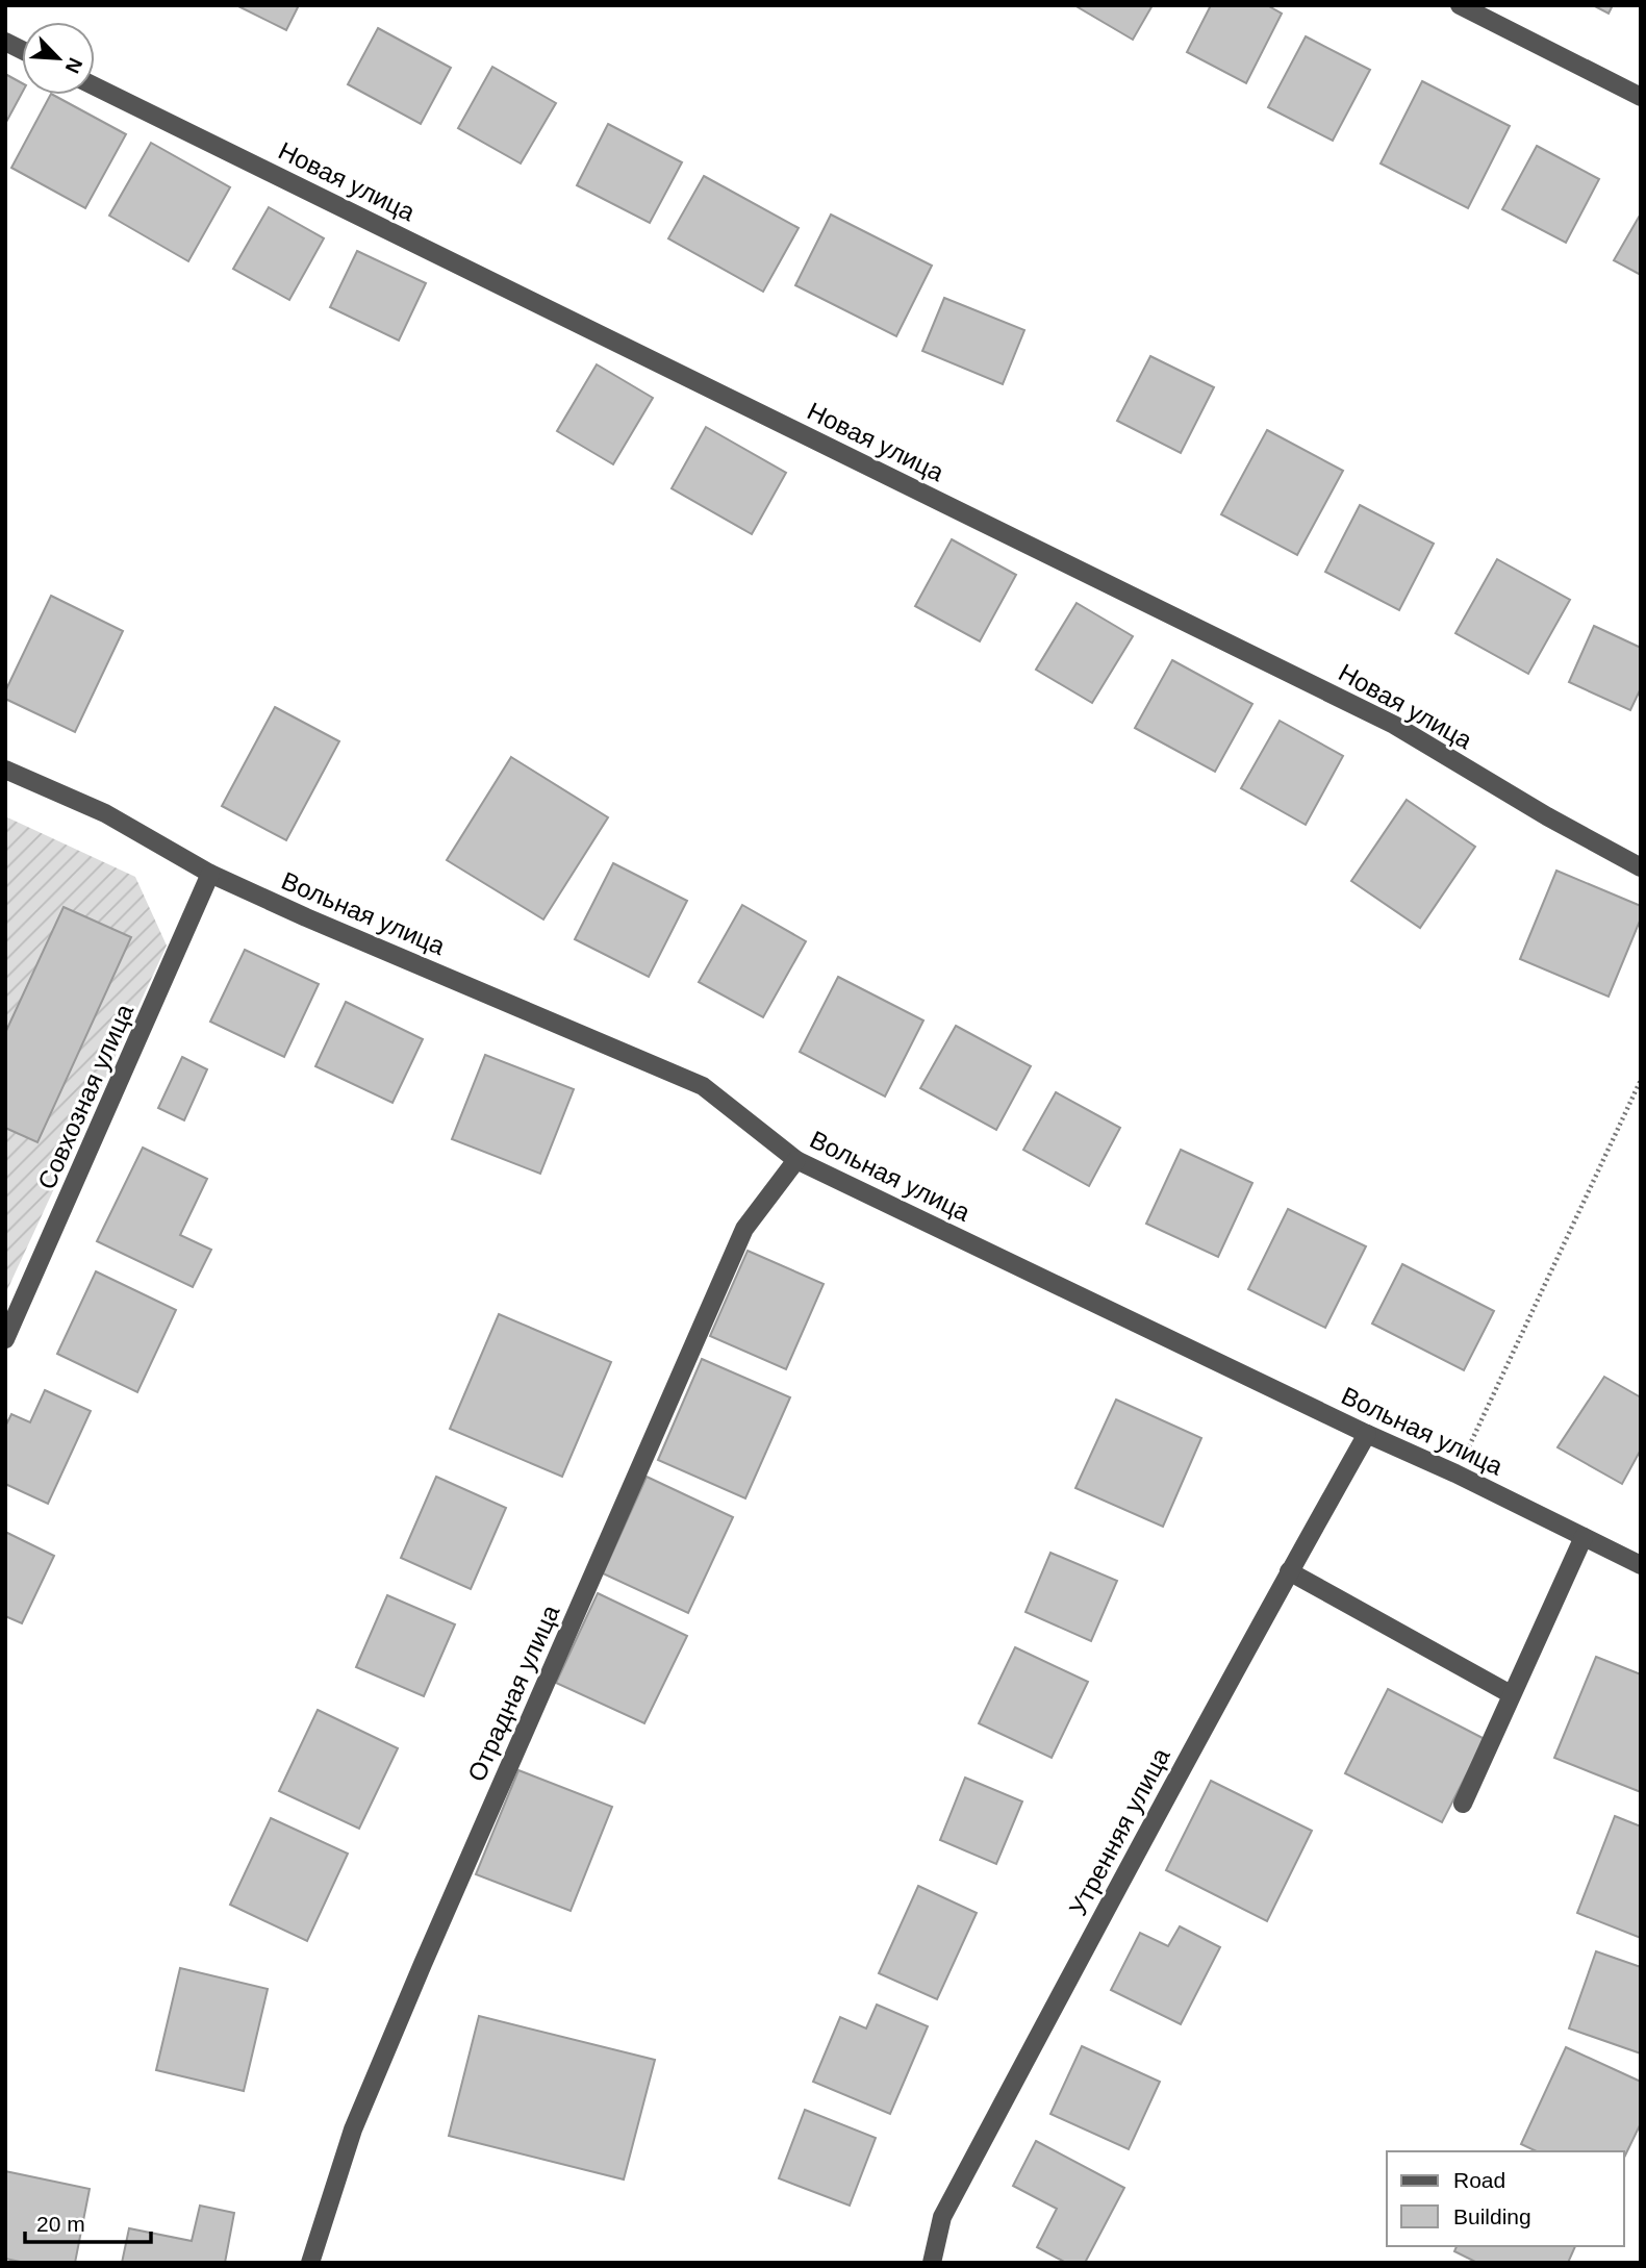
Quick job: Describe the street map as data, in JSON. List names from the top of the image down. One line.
{"streets":{"street":["Новая улица","Вольная улица","Совхозная улица","Отрадная улица","Утренняя улица"]},"crossings":[["Вольная улица","Совхозная улица"],["Вольная улица","Отрадная улица"],["Вольная улица","Утренняя улица"]],"legend":["Road","Building"],"scale_bar":"20 m","north":"bottom right"}
